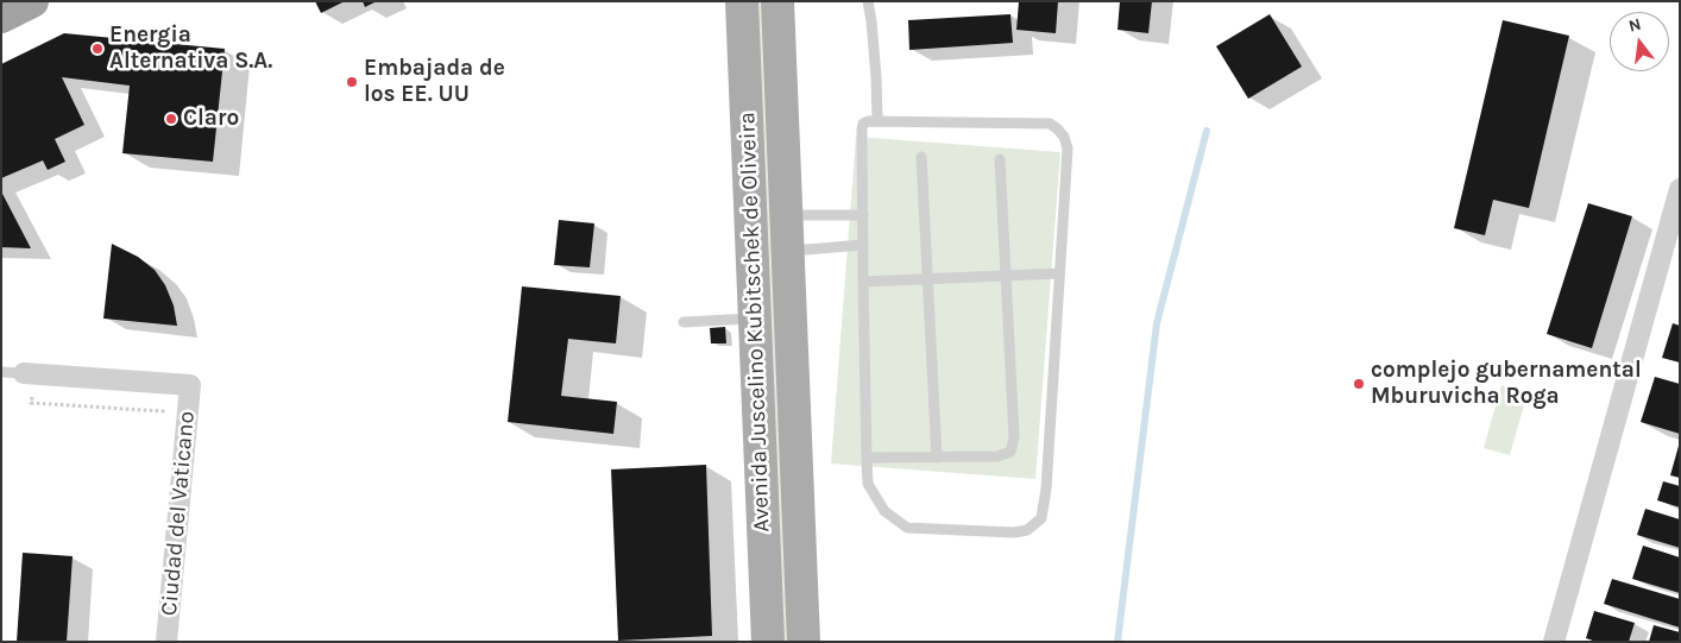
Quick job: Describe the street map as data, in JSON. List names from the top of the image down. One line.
{"streets":{"main road":["Avenida Juscelino Kubitschek de Oliveira"],"street":["Ciudad del Vaticano"]},"places":["Energia Alternativa S.A.","Embajada de los EE. UU","Claro","complejo gubernamental Mburuvicha Roga"],"north":"top"}
